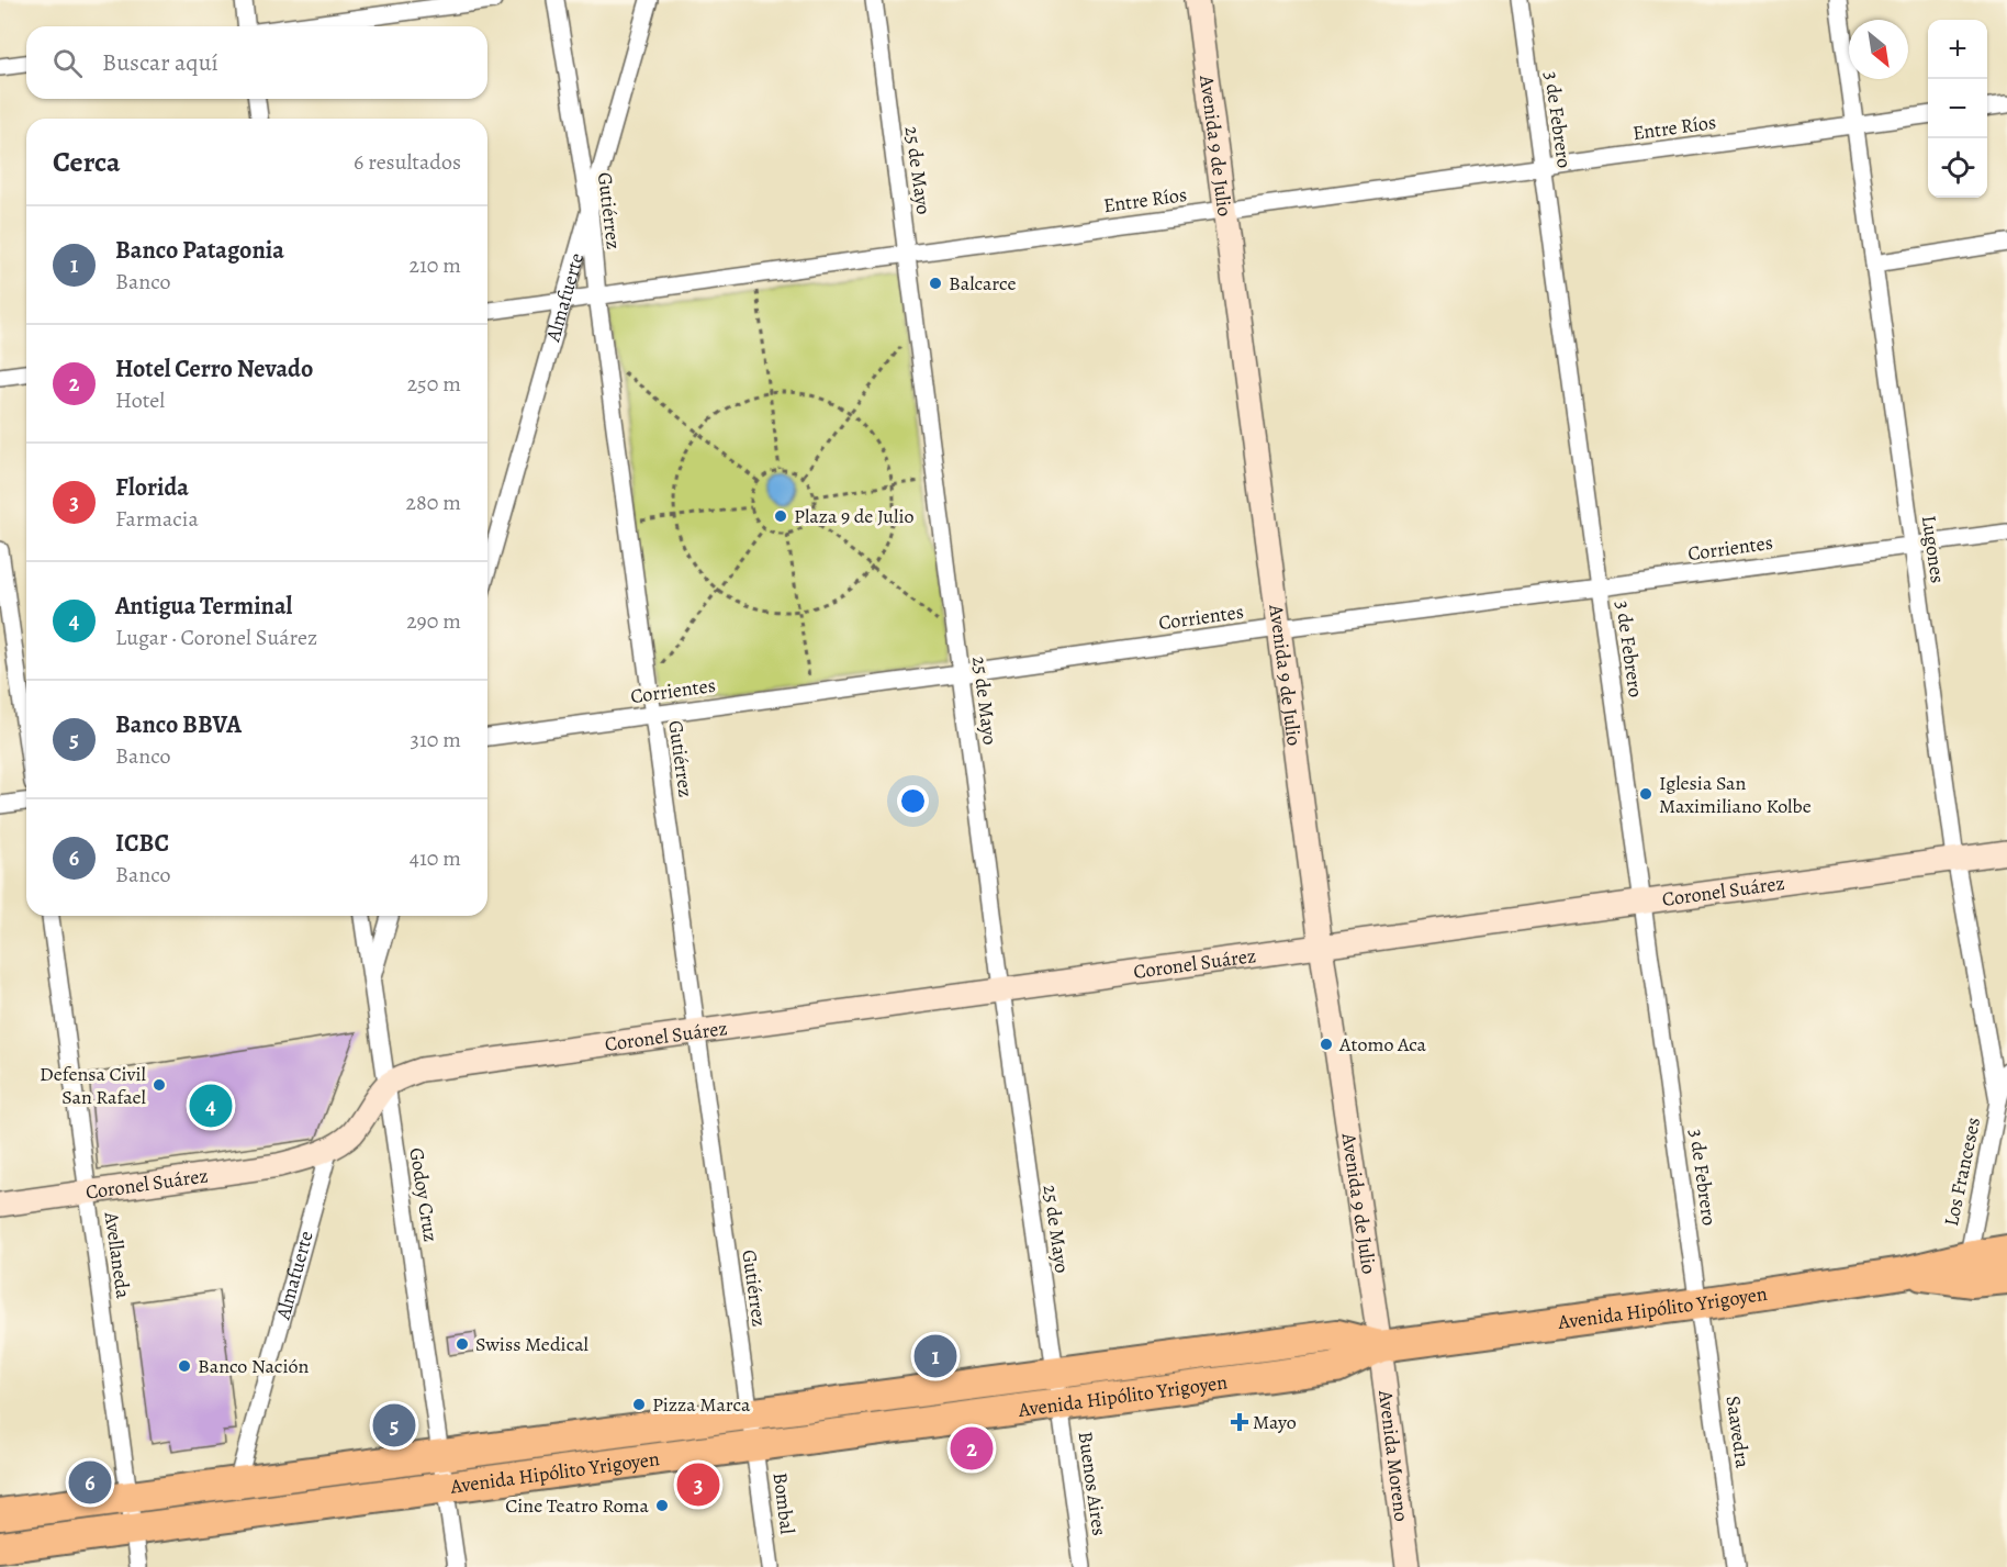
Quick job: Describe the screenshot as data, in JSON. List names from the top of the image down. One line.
{"streets":{"highway":["Avenida Hipólito Yrigoyen"],"street":["3 de Febrero","Entre Ríos","Avenida 9 de Julio","25 de Mayo","Gutiérrez","Almafuerte","Corrientes","Lugones","Coronel Suárez","Los Franceses","Godoy Cruz","Avellaneda","Saavedra","Avenida Moreno","Buenos Aires","Bombal"]},"crossings":[["3 de Febrero","Entre Ríos"],["3 de Febrero","Corrientes"],["3 de Febrero","Coronel Suárez"],["3 de Febrero","Avenida Hipólito Yrigoyen"],["3 de Febrero","Saavedra"],["Entre Ríos","Avenida 9 de Julio"],["Entre Ríos","25 de Mayo"],["Entre Ríos","Gutiérrez"],["Entre Ríos","Almafuerte"],["Entre Ríos","Lugones"],["Avenida 9 de Julio","Corrientes"],["Avenida 9 de Julio","Coronel Suárez"],["Avenida 9 de Julio","Avenida Hipólito Yrigoyen"],["Avenida 9 de Julio","Avenida Moreno"],["25 de Mayo","Corrientes"],["25 de Mayo","Coronel Suárez"],["25 de Mayo","Avenida Hipólito Yrigoyen"],["25 de Mayo","Buenos Aires"],["Gutiérrez","Almafuerte"],["Gutiérrez","Corrientes"],["Gutiérrez","Coronel Suárez"],["Gutiérrez","Avenida Hipólito Yrigoyen"],["Gutiérrez","Bombal"],["Almafuerte","Coronel Suárez"],["Almafuerte","Avenida Hipólito Yrigoyen"],["Corrientes","Lugones"],["Lugones","Coronel Suárez"],["Lugones","Los Franceses"],["Coronel Suárez","Godoy Cruz"],["Coronel Suárez","Avellaneda"],["Los Franceses","Avenida Hipólito Yrigoyen"],["Godoy Cruz","Avenida Hipólito Yrigoyen"],["Avellaneda","Avenida Hipólito Yrigoyen"],["Avenida Hipólito Yrigoyen","Saavedra"],["Avenida Hipólito Yrigoyen","Avenida Moreno"],["Avenida Hipólito Yrigoyen","Buenos Aires"],["Avenida Hipólito Yrigoyen","Bombal"]],"places":{"other":["Balcarce","Plaza 9 de Julio","Iglesia San Maximiliano Kolbe","Atomo Aca","Defensa Civil San Rafael","Swiss Medical","Banco Nación","Pizza Marca","Cine Teatro Roma"],"health":["Mayo"]},"north":"bottom right","page":{"map_buttons":["+","−"],"search":"Buscar aquí","heading":["Cerca","6 resultados"],"list":[{"mark":"1","name":"Banco Patagonia","note":"Banco","value":"210 m"},{"mark":"2","name":"Hotel Cerro Nevado","note":"Hotel","value":"250 m"},{"mark":"3","name":"Florida","note":"Farmacia","value":"280 m"},{"mark":"4","name":"Antigua Terminal","note":"Lugar · Coronel Suárez","value":"290 m"},{"mark":"5","name":"Banco BBVA","note":"Banco","value":"310 m"},{"mark":"6","name":"ICBC","note":"Banco","value":"410 m"}],"pins":["4","1","5","2","6","3"]}}
